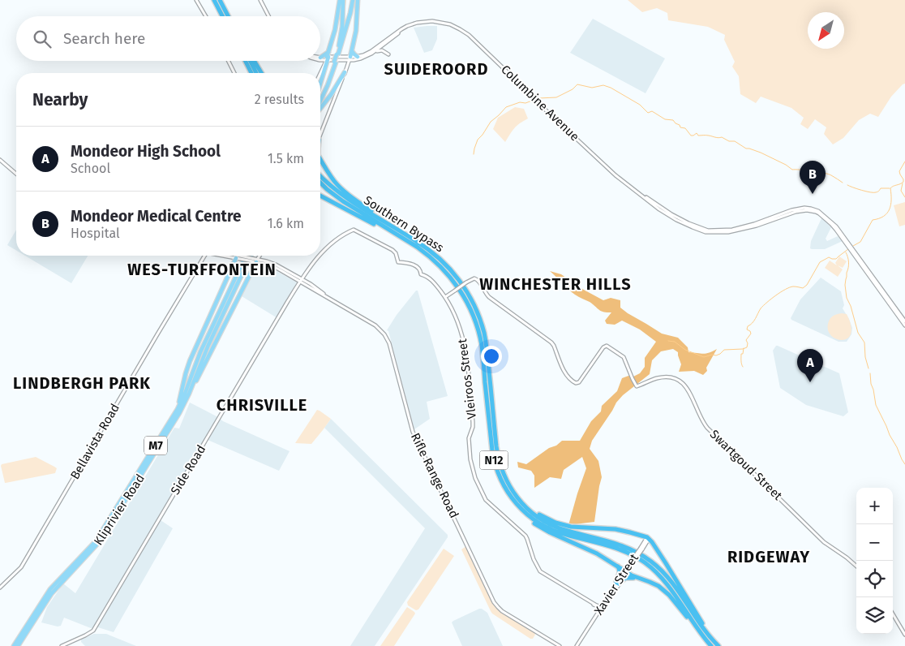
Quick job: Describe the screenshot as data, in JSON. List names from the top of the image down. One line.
{"streets":{"highway":["Southern Bypass","N12"],"main road":["M7","Kliprivier Road"],"street":["Columbine Avenue","Vleiroos Street","Bellavista Road","Swartgoud Street","Side Road","Rifle Range Road","Xavier Street"]},"crossings":[["Vleiroos Street","Swartgoud Street"],["Vleiroos Street","Side Road"],["Vleiroos Street","Xavier Street"],["Side Road","Rifle Range Road"]],"districts":["SUIDEROORD","WES-TURFFONTEIN","WINCHESTER HILLS","LINDBERGH PARK","CHRISVILLE","RIDGEWAY"],"north":"bottom left","page":{"search":"Search here","heading":["Nearby","2 results"],"list":[{"mark":"A","name":"Mondeor High School","note":"School","value":"1.5 km"},{"mark":"B","name":"Mondeor Medical Centre","note":"Hospital","value":"1.6 km"}],"pins":["B","A"],"map_buttons":["+","−"]}}
